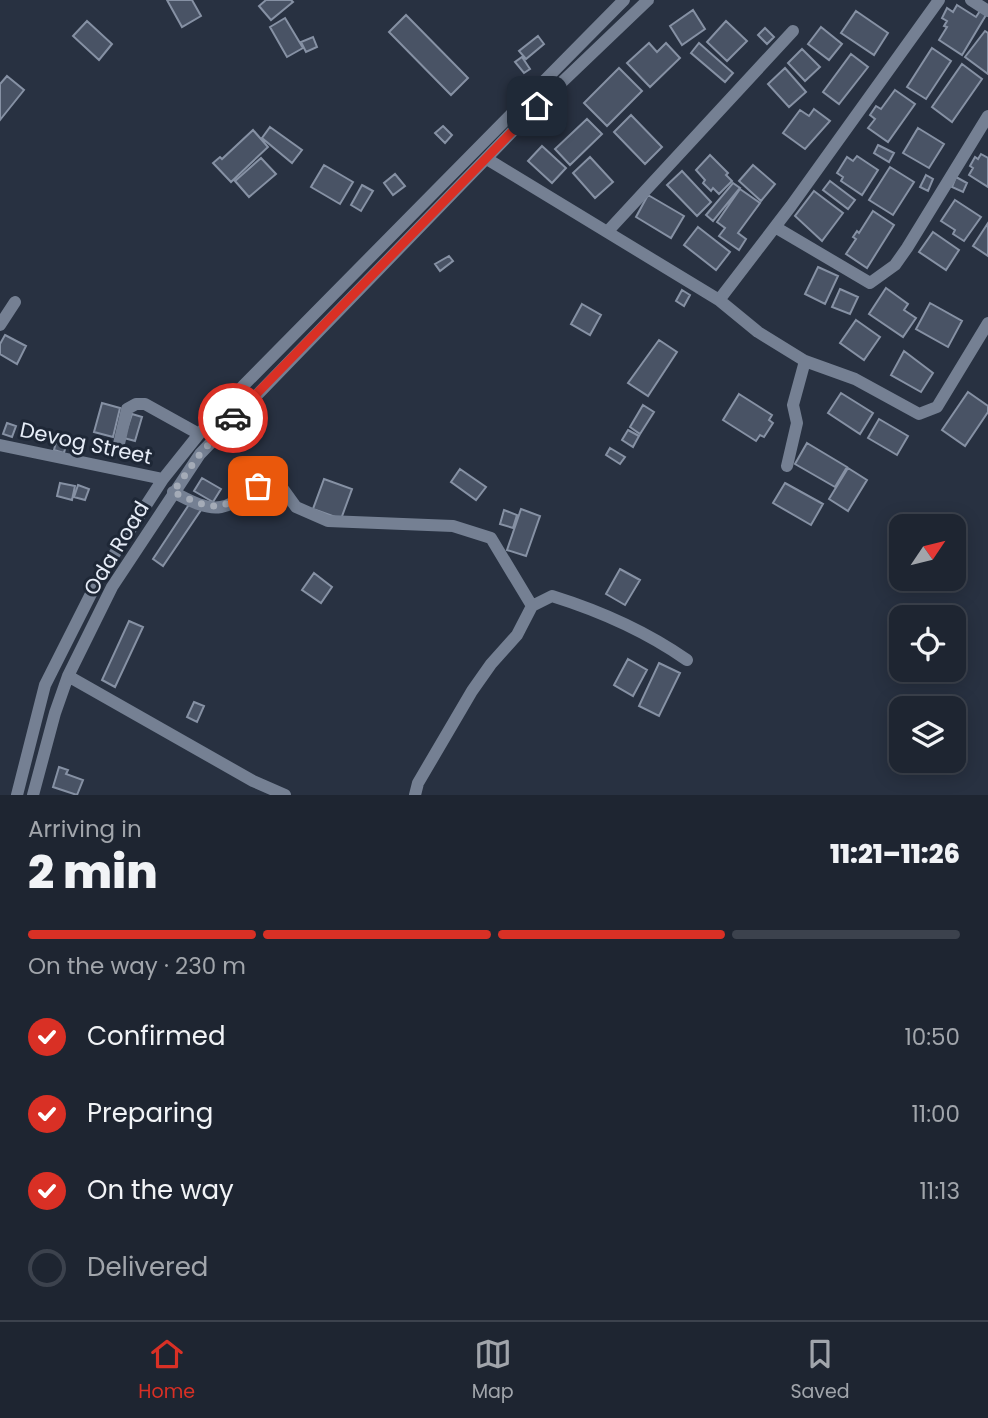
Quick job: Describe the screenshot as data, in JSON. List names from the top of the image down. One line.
{"streets":{"street":["Devog Street","Oda Road"]},"crossings":[["Devog Street","Oda Road"]],"north":"top right","page":{"heading":["2 min","Arriving in","11:21–11:26"],"bar":"On the way · 230 m","list":[["Confirmed","10:50"],["Preparing","11:00"],["On the way","11:13"],"Delivered"],"tabs":["Home","Map","Saved"]}}
